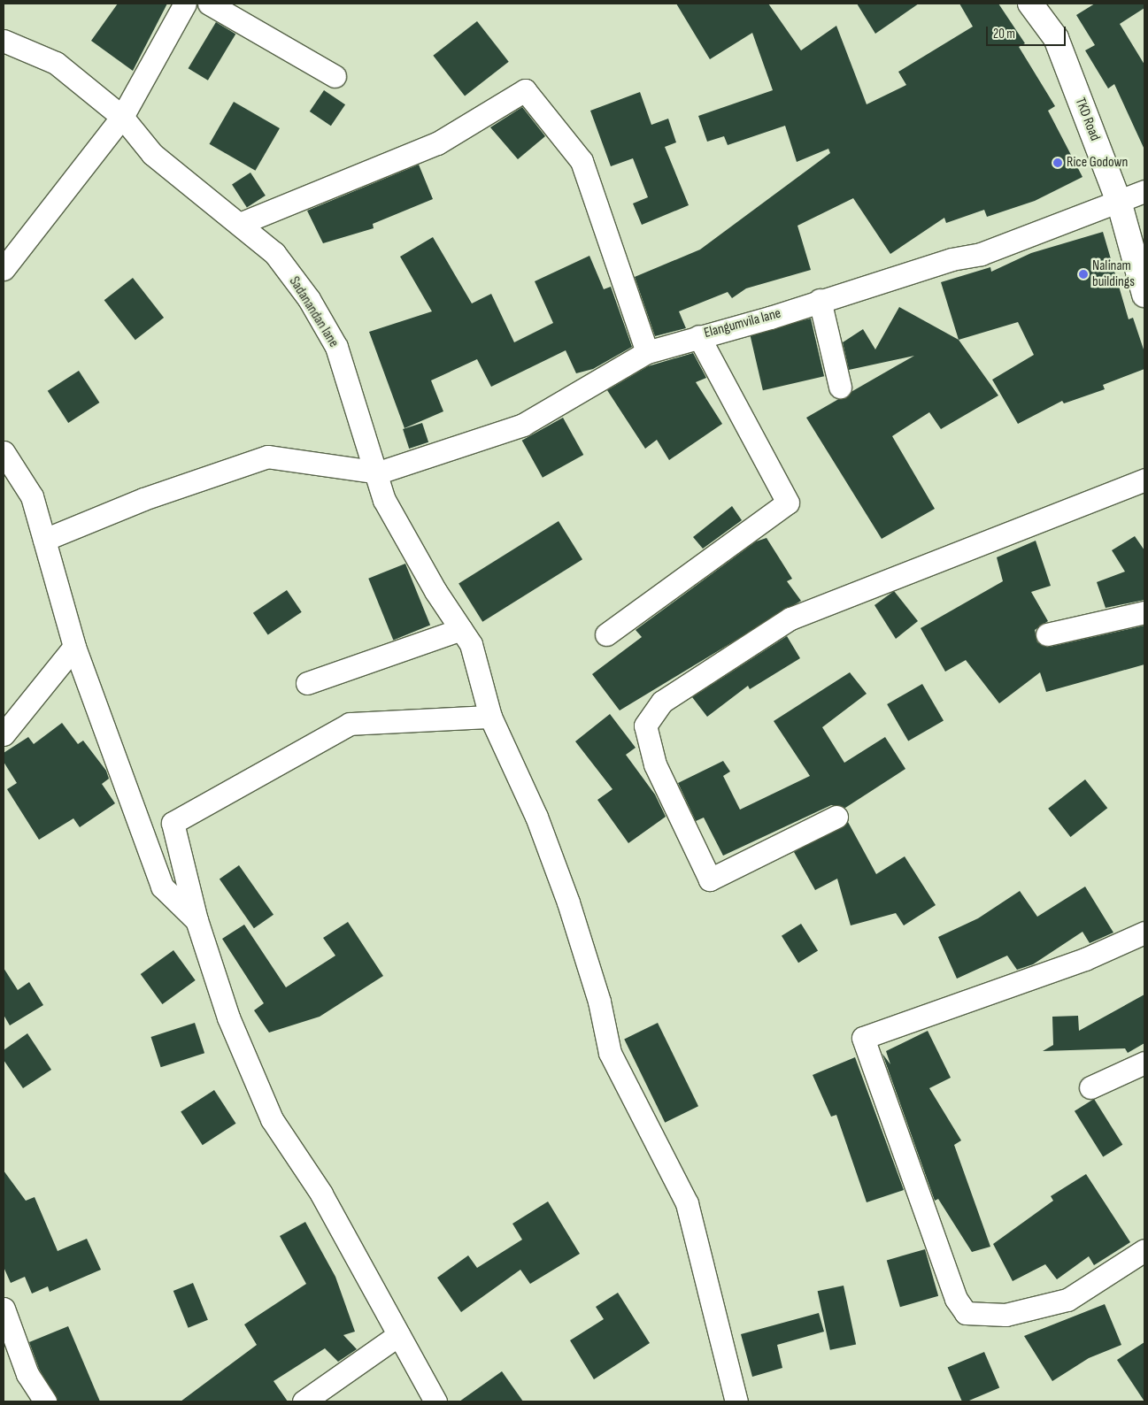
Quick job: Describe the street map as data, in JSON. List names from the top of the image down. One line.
{"streets":{"street":["TKD Road","Sadanandan lane","Elangumvila lane"]},"crossings":[["TKD Road","Elangumvila lane"],["Sadanandan lane","Elangumvila lane"]],"places":["Rice Godown","Nalinam buildings"],"scale_bar":"20 m"}
